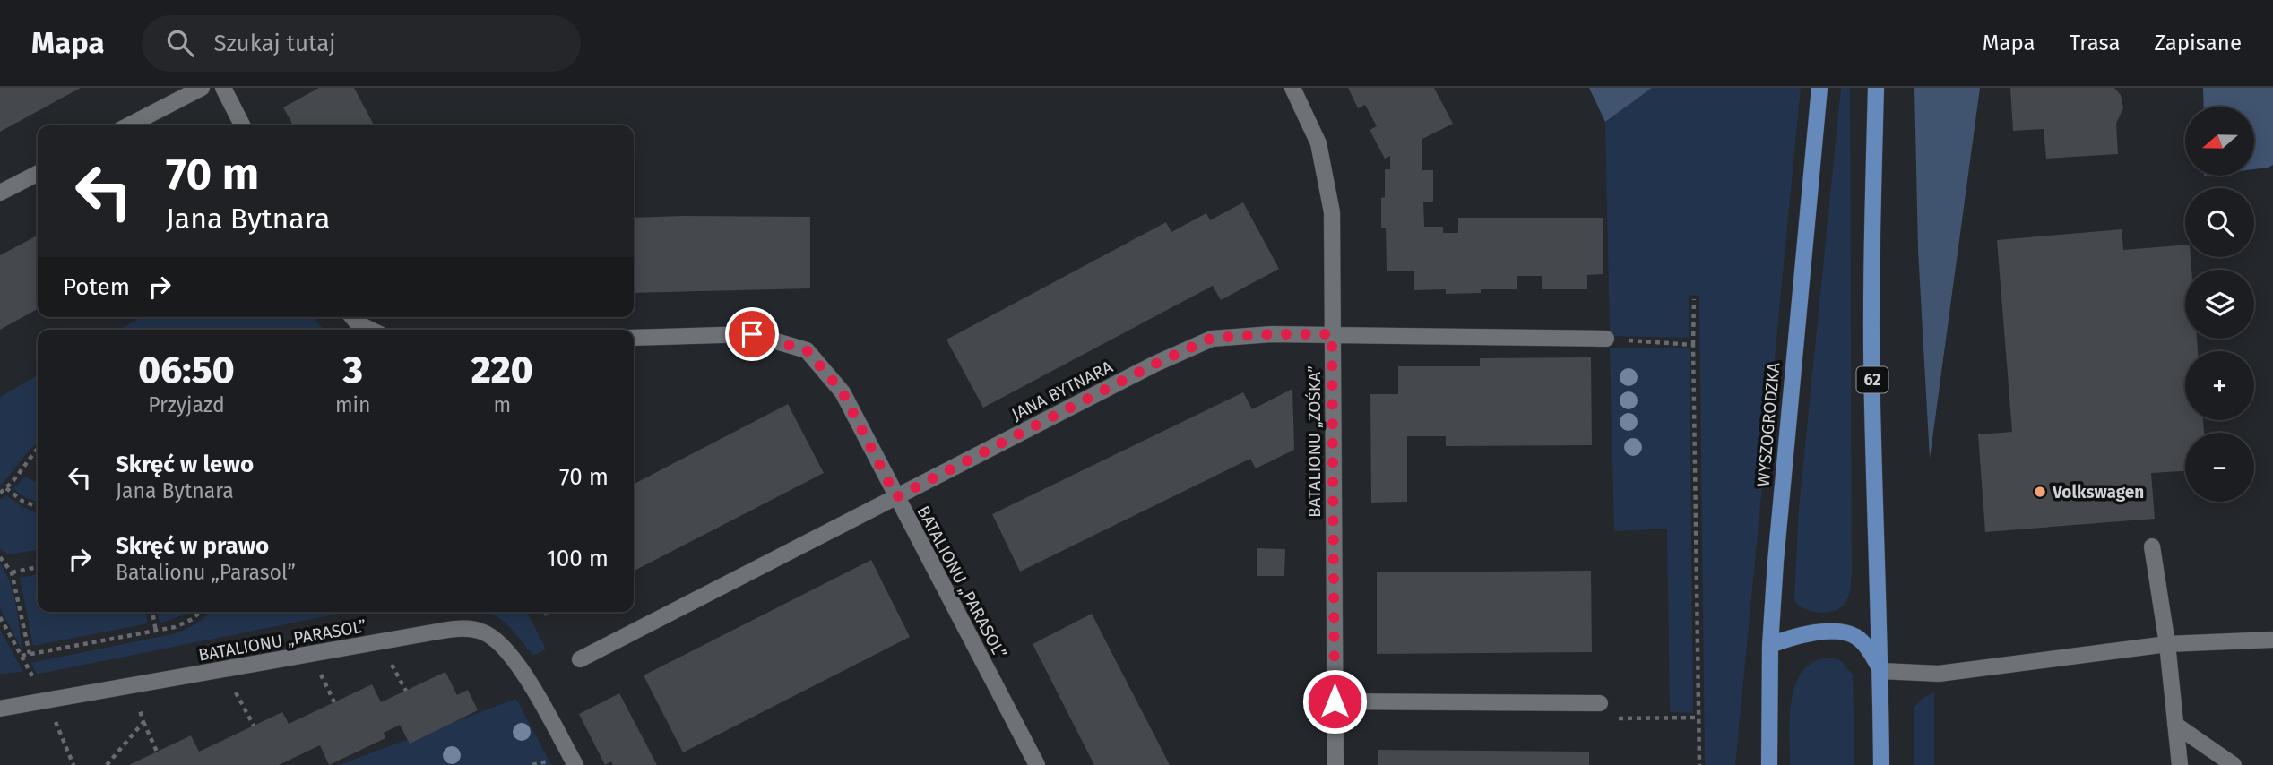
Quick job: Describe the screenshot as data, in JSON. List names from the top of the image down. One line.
{"streets":{"main road":["62","WYSZOGRODZKA"],"street":["JANA BYTNARA","BATALIONU „ZOŚKA”","BATALIONU „PARASOL”"]},"crossings":[["JANA BYTNARA","BATALIONU „ZOŚKA”"],["JANA BYTNARA","BATALIONU „PARASOL”"]],"places":["Volkswagen"],"north":"left","page":{"header":"Mapa","search":"Szukaj tutaj","nav":["Mapa","Trasa","Zapisane"],"map_buttons":["+","−"],"turn":["70 m","Jana Bytnara"],"then":"Potem","eta":["06:50","Przyjazd","3","min","220","m"],"list":[{"name":"Skręć w lewo","note":"Jana Bytnara","value":"70 m"},{"name":"Skręć w prawo","note":"Batalionu „Parasol”","value":"100 m"}]}}
